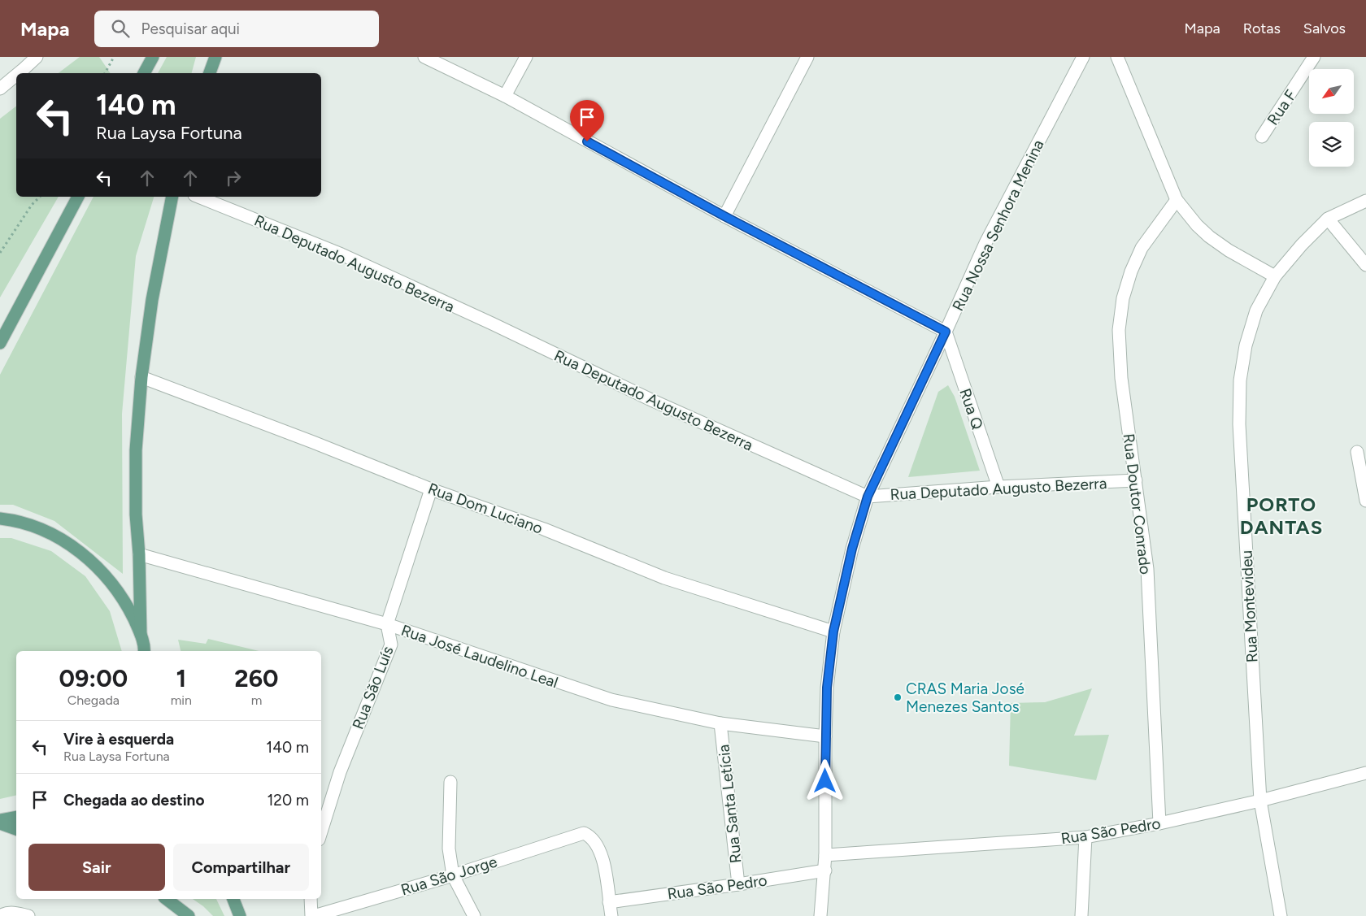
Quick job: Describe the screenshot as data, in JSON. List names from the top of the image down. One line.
{"streets":{"street":["Rua F","Rua Nossa Senhora Menina","Rua Deputado Augusto Bezerra","Rua Q","Rua Doutor Conrado","Rua Dom Luciano","Rua Montevideu","Rua José Laudelino Leal","Rua São Luís","Rua Santa Letícia","Rua São Pedro","Rua São Jorge"]},"crossings":[["Rua Nossa Senhora Menina","Rua Deputado Augusto Bezerra"],["Rua Nossa Senhora Menina","Rua Q"],["Rua Nossa Senhora Menina","Rua Dom Luciano"],["Rua Nossa Senhora Menina","Rua José Laudelino Leal"],["Rua Nossa Senhora Menina","Rua São Pedro"],["Rua Deputado Augusto Bezerra","Rua Q"],["Rua Deputado Augusto Bezerra","Rua Doutor Conrado"],["Rua Doutor Conrado","Rua São Pedro"],["Rua Dom Luciano","Rua São Luís"],["Rua Montevideu","Rua São Pedro"],["Rua José Laudelino Leal","Rua São Luís"],["Rua José Laudelino Leal","Rua Santa Letícia"],["Rua Santa Letícia","Rua São Pedro"],["Rua São Pedro","Rua São Jorge"]],"districts":["PORTO DANTAS"],"places":["CRAS Maria José Menezes Santos"],"north":"bottom left","page":{"header":"Mapa","search":"Pesquisar aqui","nav":["Mapa","Rotas","Salvos"],"turn":["140 m","Rua Laysa Fortuna"],"eta":["09:00","Chegada","1","min","260","m"],"list":[{"name":"Vire à esquerda","note":"Rua Laysa Fortuna","value":"140 m"},{"name":"Chegada ao destino","value":"120 m"}],"buttons":["Sair","Compartilhar"]}}
